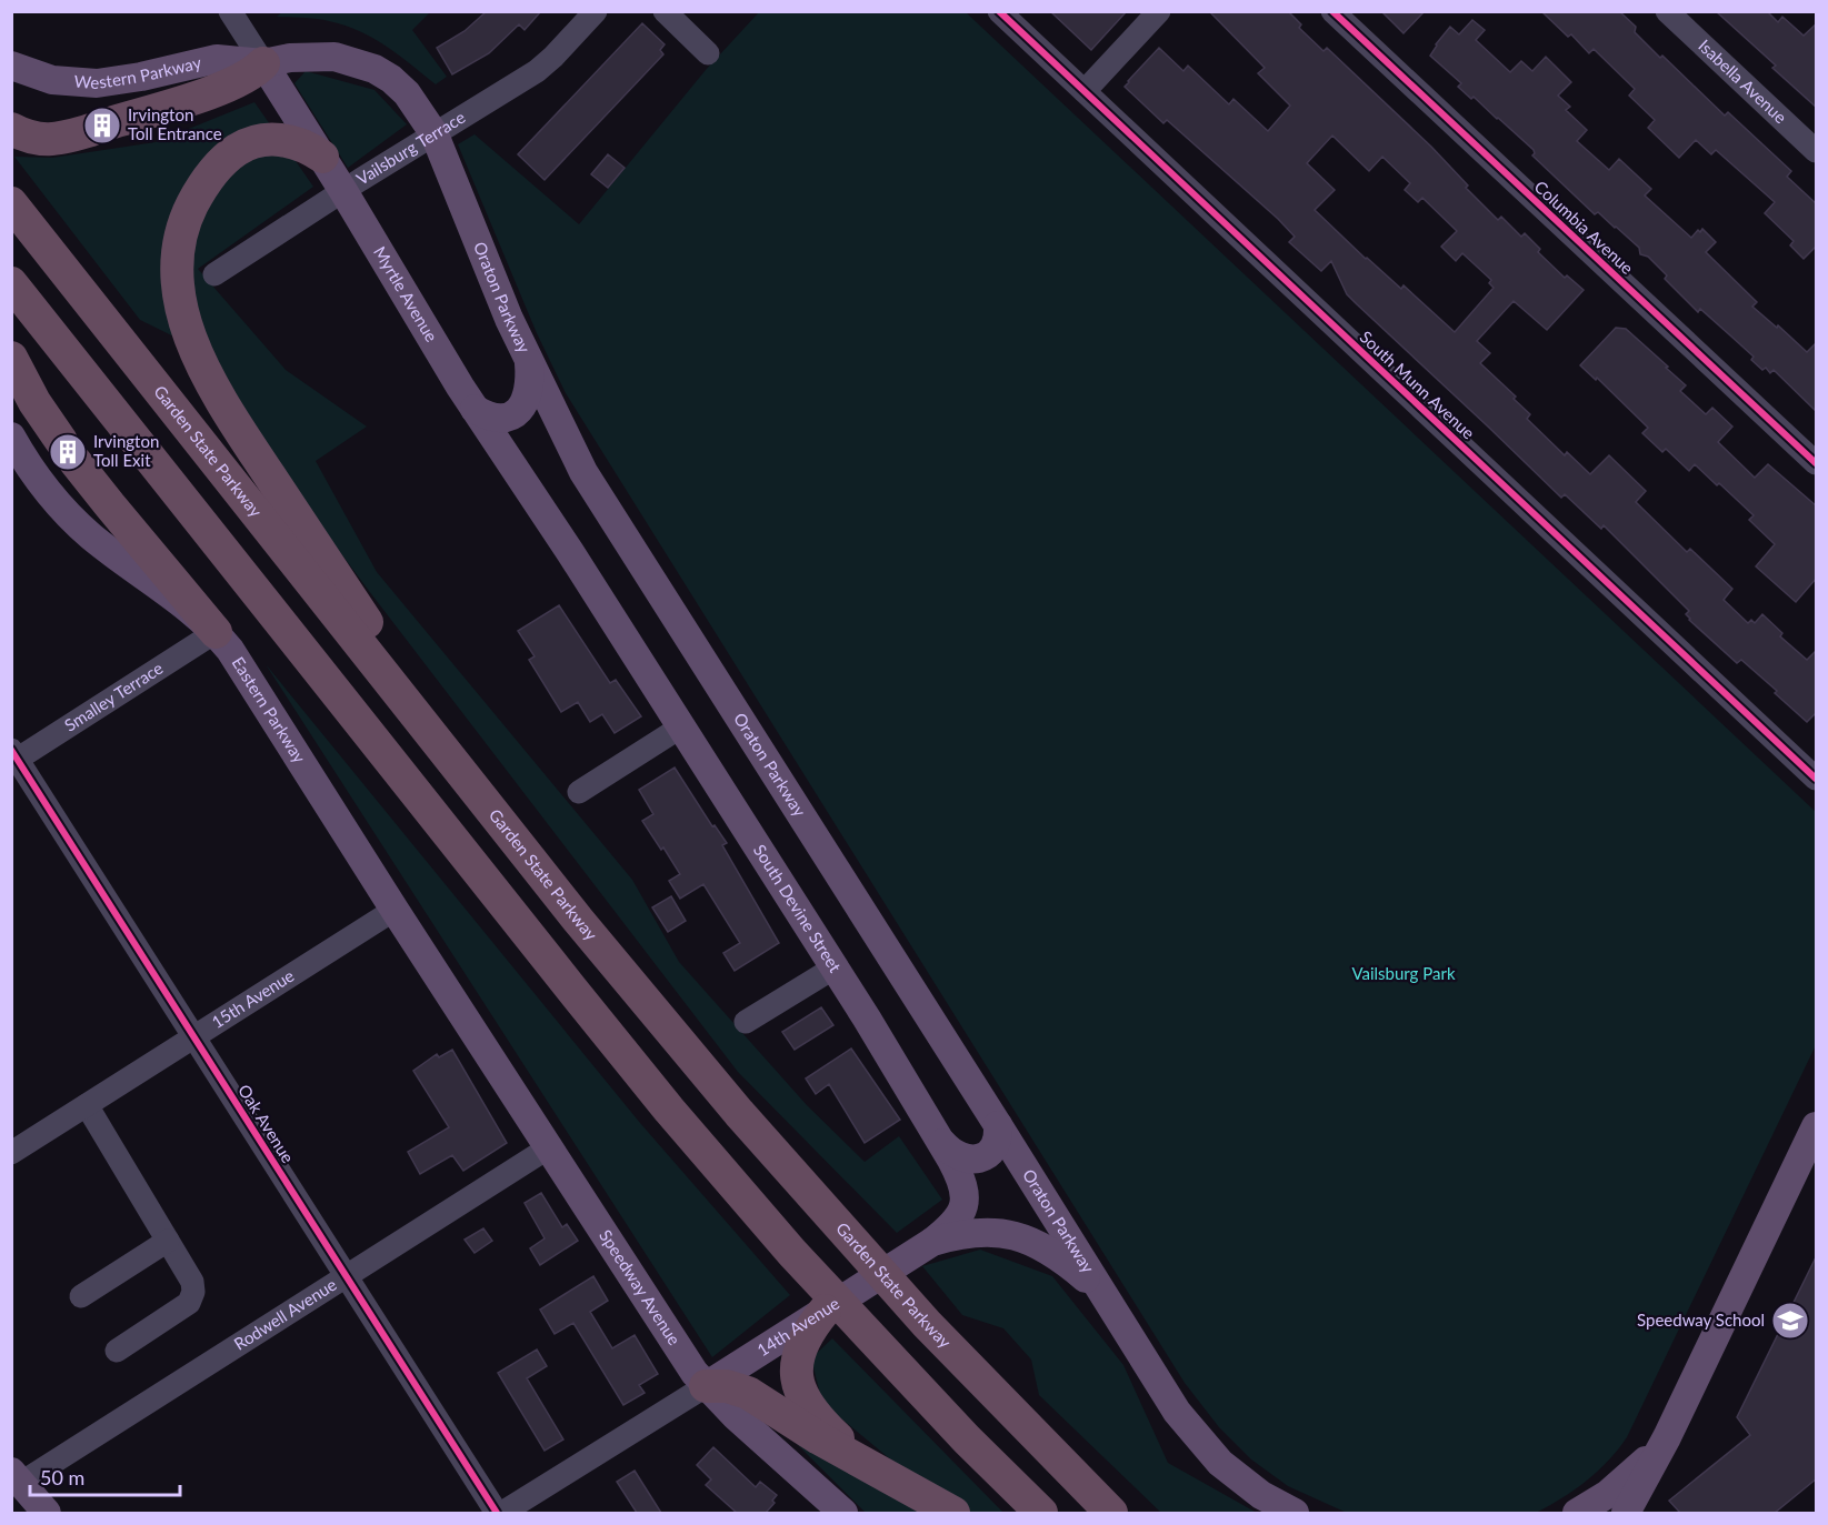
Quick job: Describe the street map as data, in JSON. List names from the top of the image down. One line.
{"streets":{"highway":["Garden State Parkway"],"main road":["Western Parkway","Myrtle Avenue","Oraton Parkway","Eastern Parkway","South Devine Street","Speedway Avenue","14th Avenue"],"street":["Isabella Avenue","Vailsburg Terrace","Columbia Avenue","South Munn Avenue","Smalley Terrace","15th Avenue","Oak Avenue","Rodwell Avenue"]},"crossings":[["Western Parkway","Myrtle Avenue"],["Western Parkway","Oraton Parkway"],["Vailsburg Terrace","Myrtle Avenue"],["Vailsburg Terrace","Oraton Parkway"],["Myrtle Avenue","Oraton Parkway"],["Myrtle Avenue","South Devine Street"],["Oraton Parkway","14th Avenue"],["Smalley Terrace","Eastern Parkway"],["Smalley Terrace","Oak Avenue"],["Eastern Parkway","15th Avenue"],["Eastern Parkway","Speedway Avenue"],["South Devine Street","14th Avenue"],["15th Avenue","Oak Avenue"],["Oak Avenue","Rodwell Avenue"],["Speedway Avenue","Rodwell Avenue"],["Speedway Avenue","14th Avenue"]],"parks":["Vailsburg Park"],"places":{"building":["Irvington Toll Entrance","Irvington Toll Exit"],"school or university":["Speedway School"]},"scale_bar":"50 m"}
